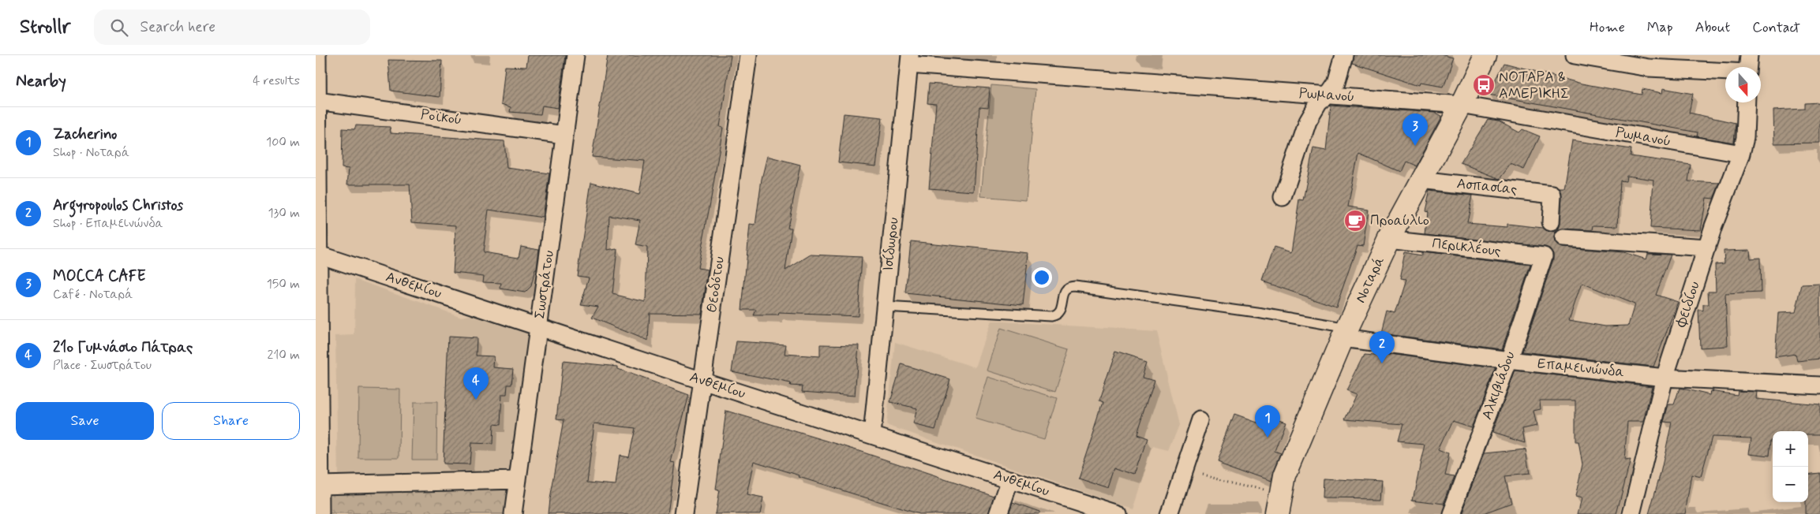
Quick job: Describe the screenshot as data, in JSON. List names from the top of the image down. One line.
{"streets":{"main road":["Νοταρά"],"street":["Ρωμανού","Ροϊκού","Ασπασίας","Ισίδωρου","Περικλέους","Σωστράτου","Θεοδότου","Ανθεμίου","Φειδίου","Επαμεινώνδα","Αλκιβιάδου"]},"crossings":[["Ρωμανού","Ισίδωρου"],["Ρωμανού","Νοταρά"],["Ρωμανού","Φειδίου"],["Ροϊκού","Σωστράτου"],["Ασπασίας","Νοταρά"],["Ισίδωρου","Ανθεμίου"],["Περικλέους","Νοταρά"],["Περικλέους","Αλκιβιάδου"],["Νοταρά","Επαμεινώνδα"],["Σωστράτου","Ανθεμίου"],["Θεοδότου","Ανθεμίου"],["Φειδίου","Επαμεινώνδα"],["Επαμεινώνδα","Αλκιβιάδου"]],"places":{"bus stop":["ΝΟΤΑΡΑ & ΑΜΕΡΙΚΗΣ"],"cafe":["Προαύλιο"]},"north":"bottom","page":{"header":"Strollr","search":"Search here","nav":["Home","Map","About","Contact"],"heading":["Nearby","4 results"],"list":[{"mark":"1","name":"Zacherino","note":"Shop · Νοταρά","value":"100 m"},{"mark":"2","name":"Argyropoulos Christos","note":"Shop · Επαμεινώνδα","value":"130 m"},{"mark":"3","name":"MOCCA CAFE","note":"Café · Νοταρά","value":"150 m"},{"mark":"4","name":"21ο Γυμνάσιο Πάτρας","note":"Place · Σωστράτου","value":"210 m"}],"pins":["3","2","4","1"],"buttons":["Save","Share"],"map_buttons":["+","−"]}}
